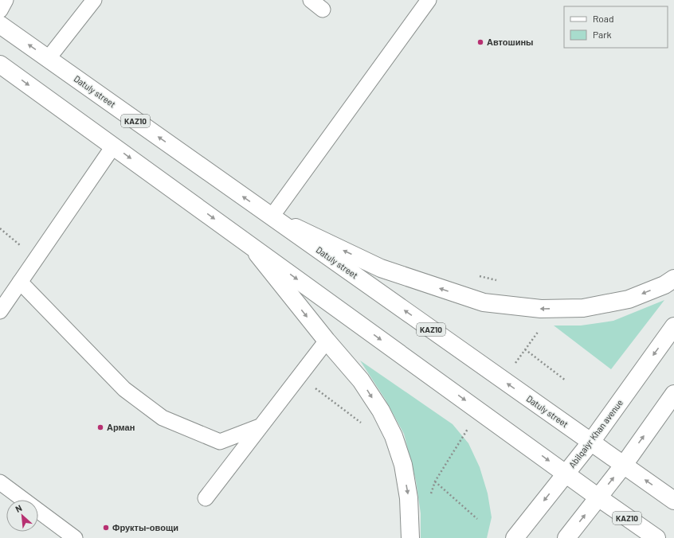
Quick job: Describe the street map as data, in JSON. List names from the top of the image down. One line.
{"streets":{"main road":["Datuly street","KAZ10","Abilqaiyr Khan avenue"]},"crossings":[["Datuly street","Abilqaiyr Khan avenue"],["KAZ10","Abilqaiyr Khan avenue"]],"places":["Автошины","Арман","Фрукты-овощи"],"legend":["Road","Park"],"north":"top left"}
